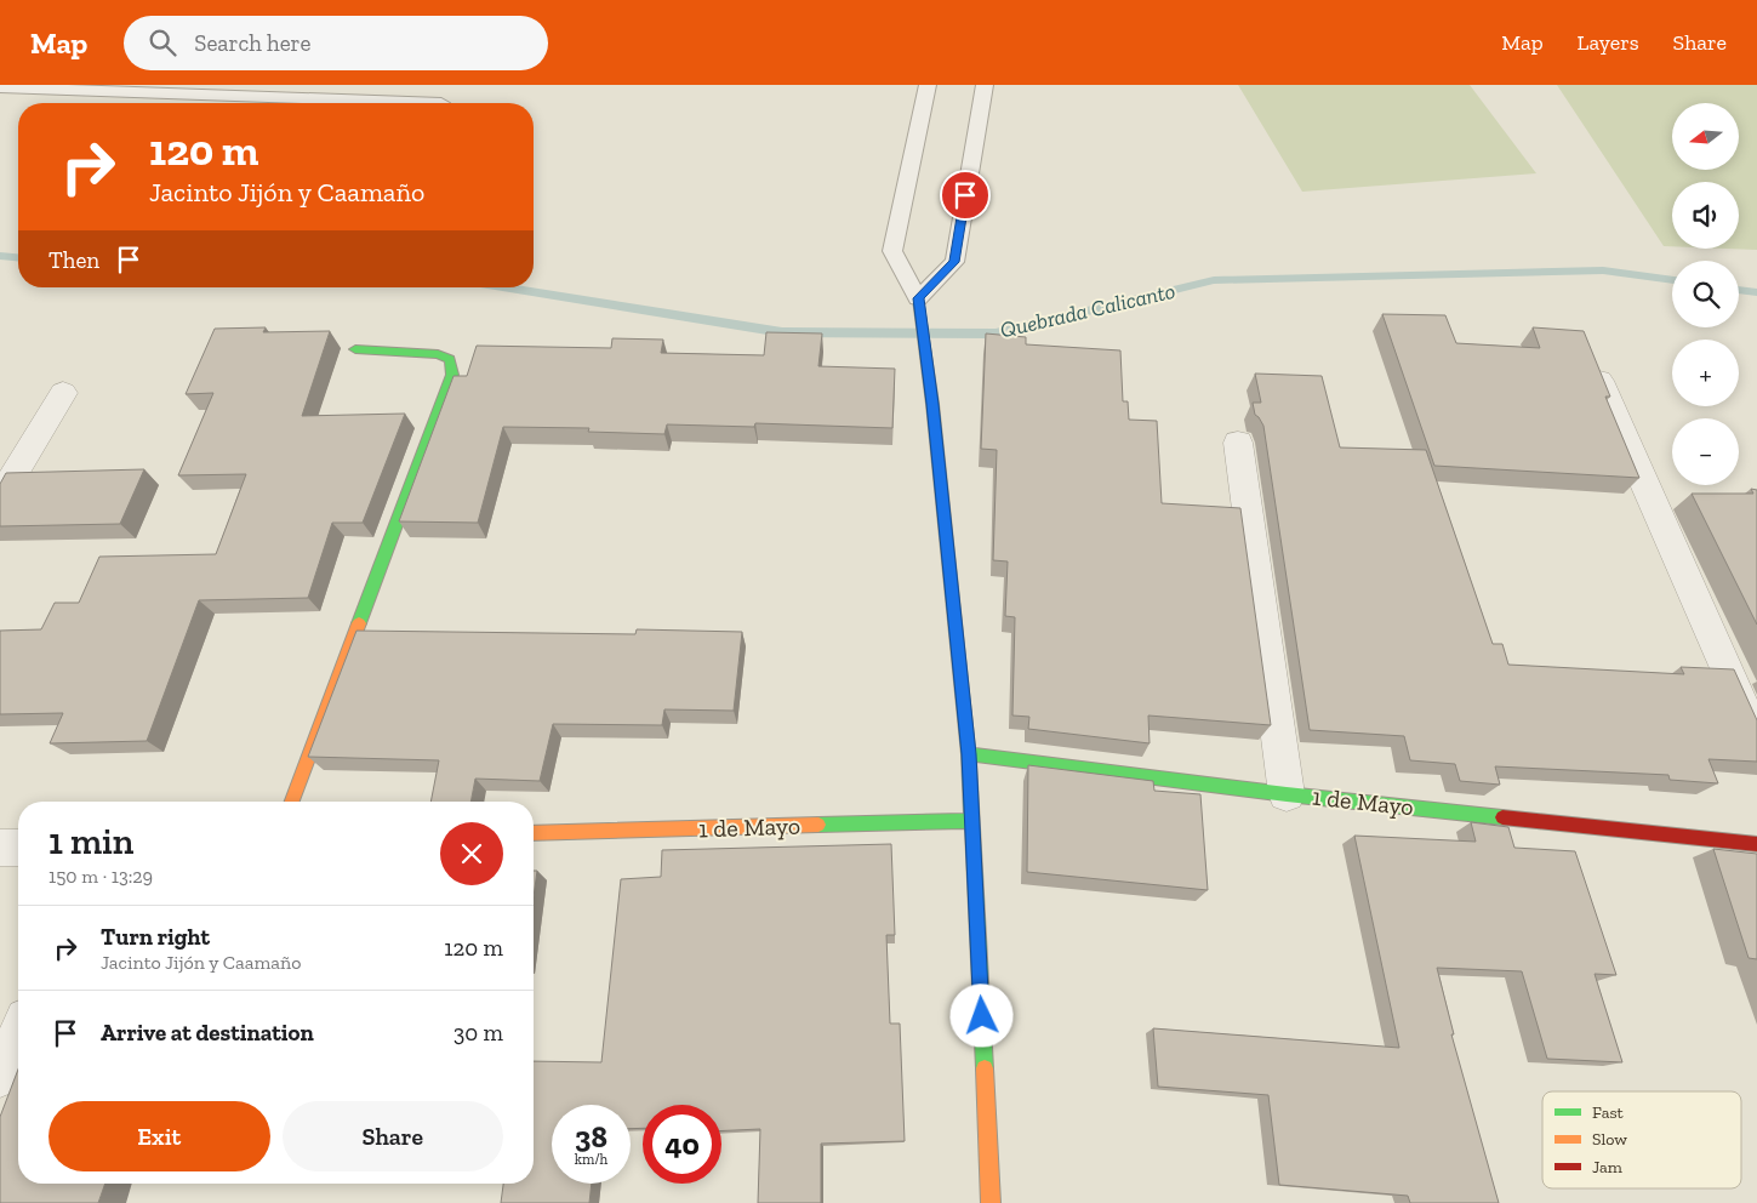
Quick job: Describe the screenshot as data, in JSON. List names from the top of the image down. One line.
{"streets":{"street":["1 de Mayo"]},"water":["Quebrada Calicanto"],"legend":["Fast","Slow","Jam"],"north":"left","page":{"header":"Map","search":"Search here","nav":["Map","Layers","Share"],"map_buttons":["+","−"],"turn":["120 m","Jacinto Jijón y Caamaño"],"then":"Then","heading":["1 min","150 m · 13:29"],"list":[{"name":"Turn right","note":"Jacinto Jijón y Caamaño","value":"120 m"},{"name":"Arrive at destination","value":"30 m"}],"buttons":["Exit","Share"],"speed":"38 km/h","limit":"40"}}
